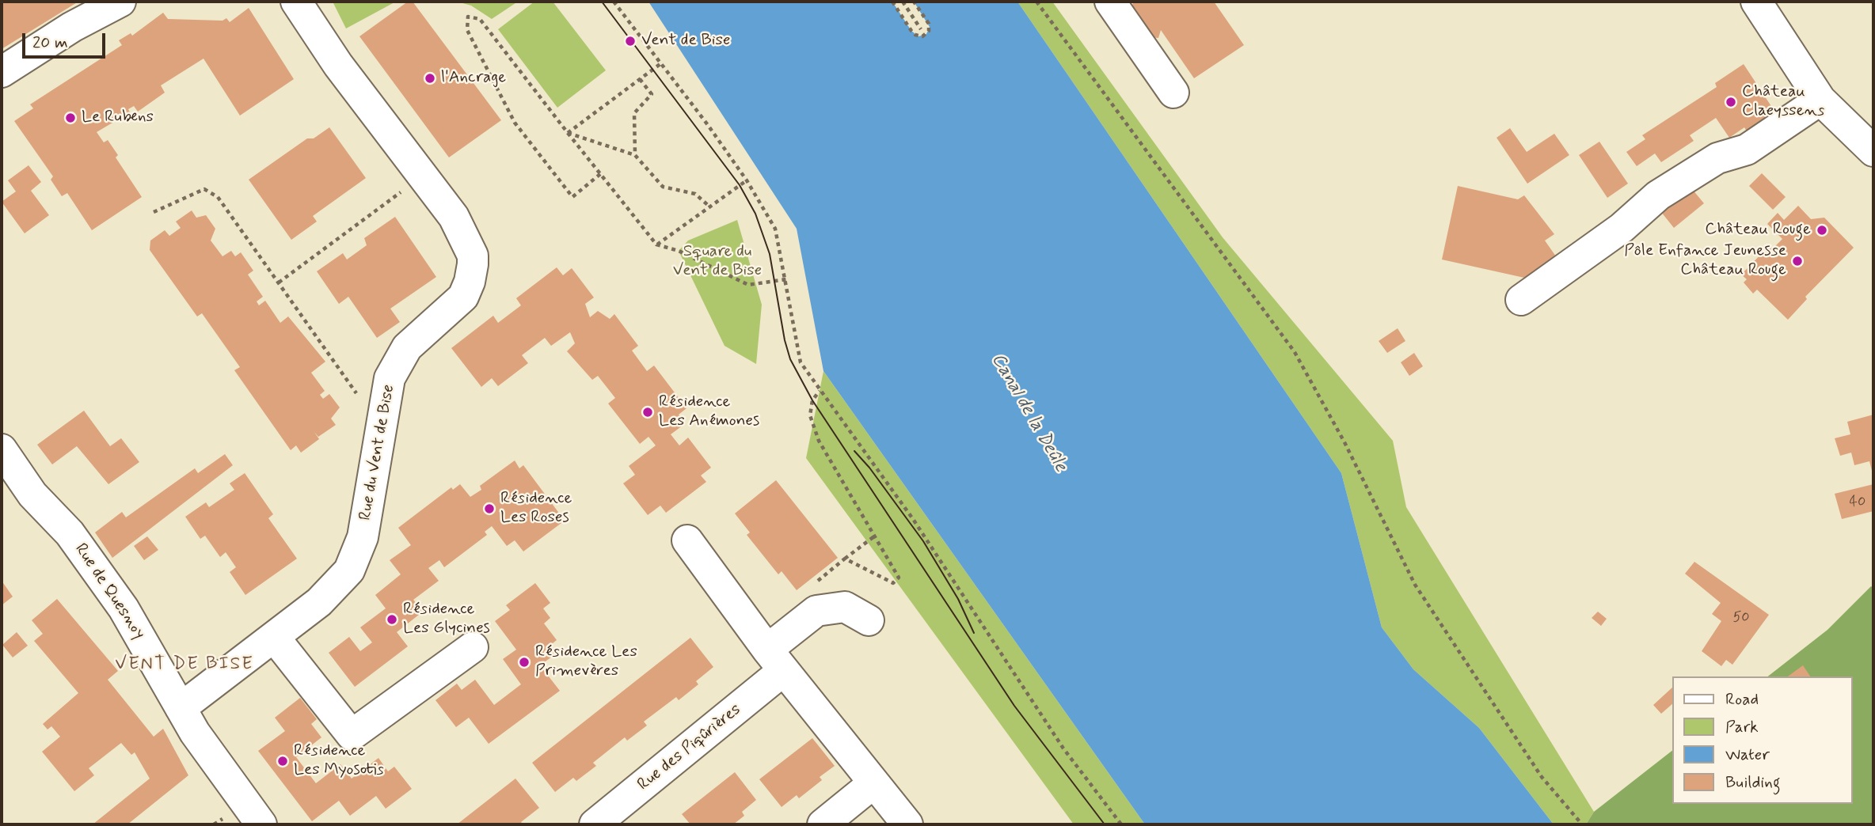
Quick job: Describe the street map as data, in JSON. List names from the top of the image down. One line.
{"streets":{"street":["Rue du Vent de Bise","Rue de Quesnoy","Rue des Piqûrières"]},"crossings":[["Rue du Vent de Bise","Rue de Quesnoy"]],"districts":["VENT DE BISE"],"water":["Canal de la Deûle"],"parks":["Square du Vent de Bise"],"places":["Vent de Bise","l'Ancrage","Château Claeyssens","Le Rubens","Château Rouge","Pôle Enfance Jeunesse Château Rouge","Résidence Les Anémones","Résidence Les Roses","Résidence Les Glycines","Résidence Les Primevères","Résidence Les Myosotis"],"house_numbers":["40","50"],"legend":["Road","Park","Water","Building"],"scale_bar":"20 m"}
